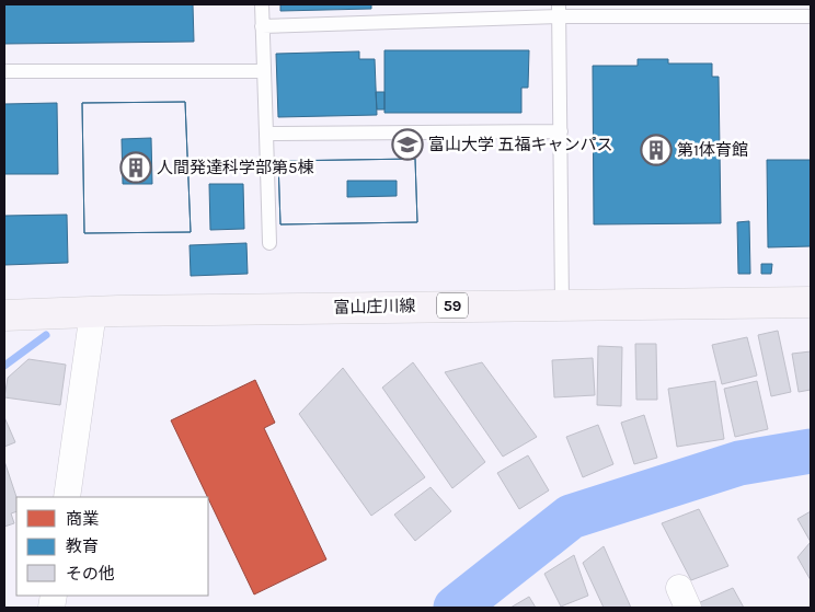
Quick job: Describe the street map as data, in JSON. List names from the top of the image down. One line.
{"streets":{"main road":["59","富山庄川線"]},"places":{"school or university":["富山大学 五福キャンパス"],"building":["第1体育館","人間発達科学部第5棟"]},"legend":["商業","教育","その他"]}
